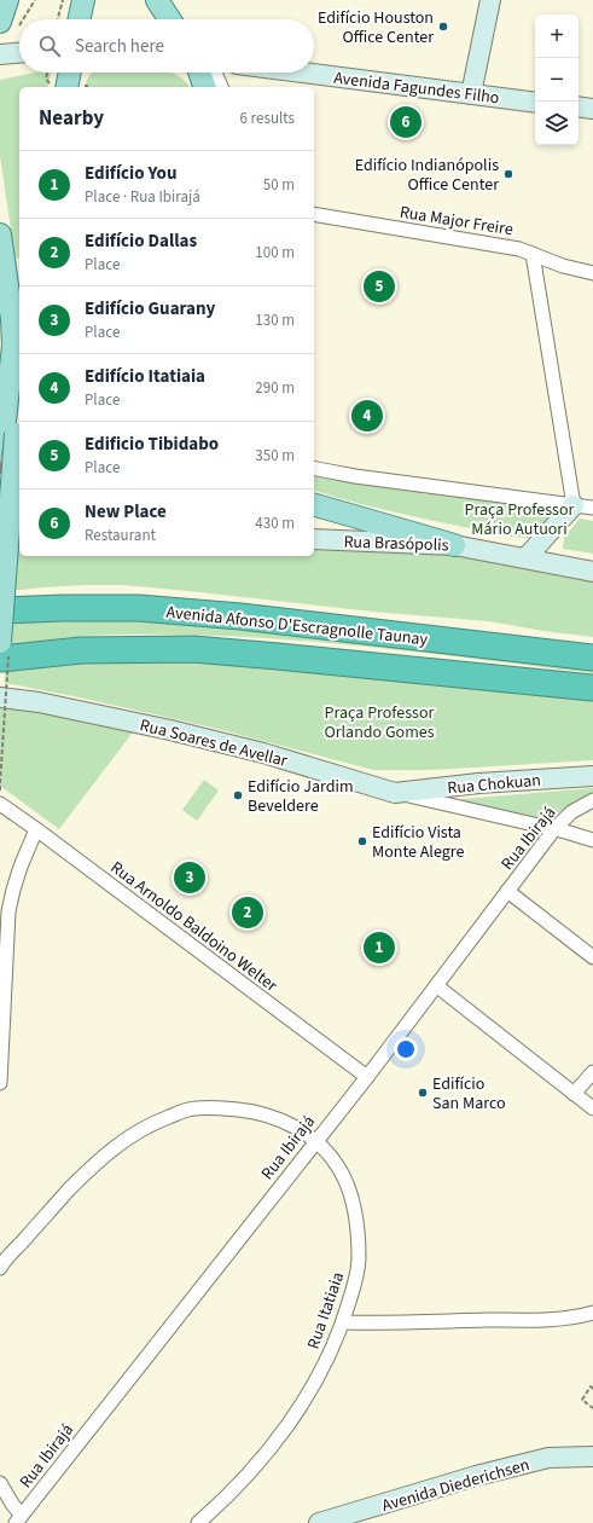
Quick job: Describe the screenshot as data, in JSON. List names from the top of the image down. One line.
{"streets":{"highway":["Avenida Afonso D'Escragnolle Taunay"],"street":["Avenida Fagundes Filho","Rua Major Freire","Rua Brasópolis","Rua Soares de Avellar","Rua Chokuan","Rua Ibirajá","Rua Arnoldo Baldoino Welter","Rua Itatiaia","Avenida Diederichsen"]},"crossings":[["Rua Soares de Avellar","Rua Chokuan"],["Rua Soares de Avellar","Rua Ibirajá"],["Rua Ibirajá","Rua Arnoldo Baldoino Welter"],["Rua Ibirajá","Rua Itatiaia"]],"parks":["Praça Professor Mário Autuori","Praça Professor Orlando Gomes"],"places":["Edifício Houston Office Center","Edifício Indianópolis Office Center","Edifício Jardim Beveldere","Edifício Vista Monte Alegre","Edifício San Marco"],"page":{"map_buttons":["+","−"],"search":"Search here","heading":["Nearby","6 results"],"pins":["6","5","4","3","2","1"],"list":[{"mark":"1","name":"Edifício You","note":"Place · Rua Ibirajá","value":"50 m"},{"mark":"2","name":"Edifício Dallas","note":"Place","value":"100 m"},{"mark":"3","name":"Edifício Guarany","note":"Place","value":"130 m"},{"mark":"4","name":"Edifício Itatiaia","note":"Place","value":"290 m"},{"mark":"5","name":"Edificio Tibidabo","note":"Place","value":"350 m"},{"mark":"6","name":"New Place","note":"Restaurant","value":"430 m"}]}}
